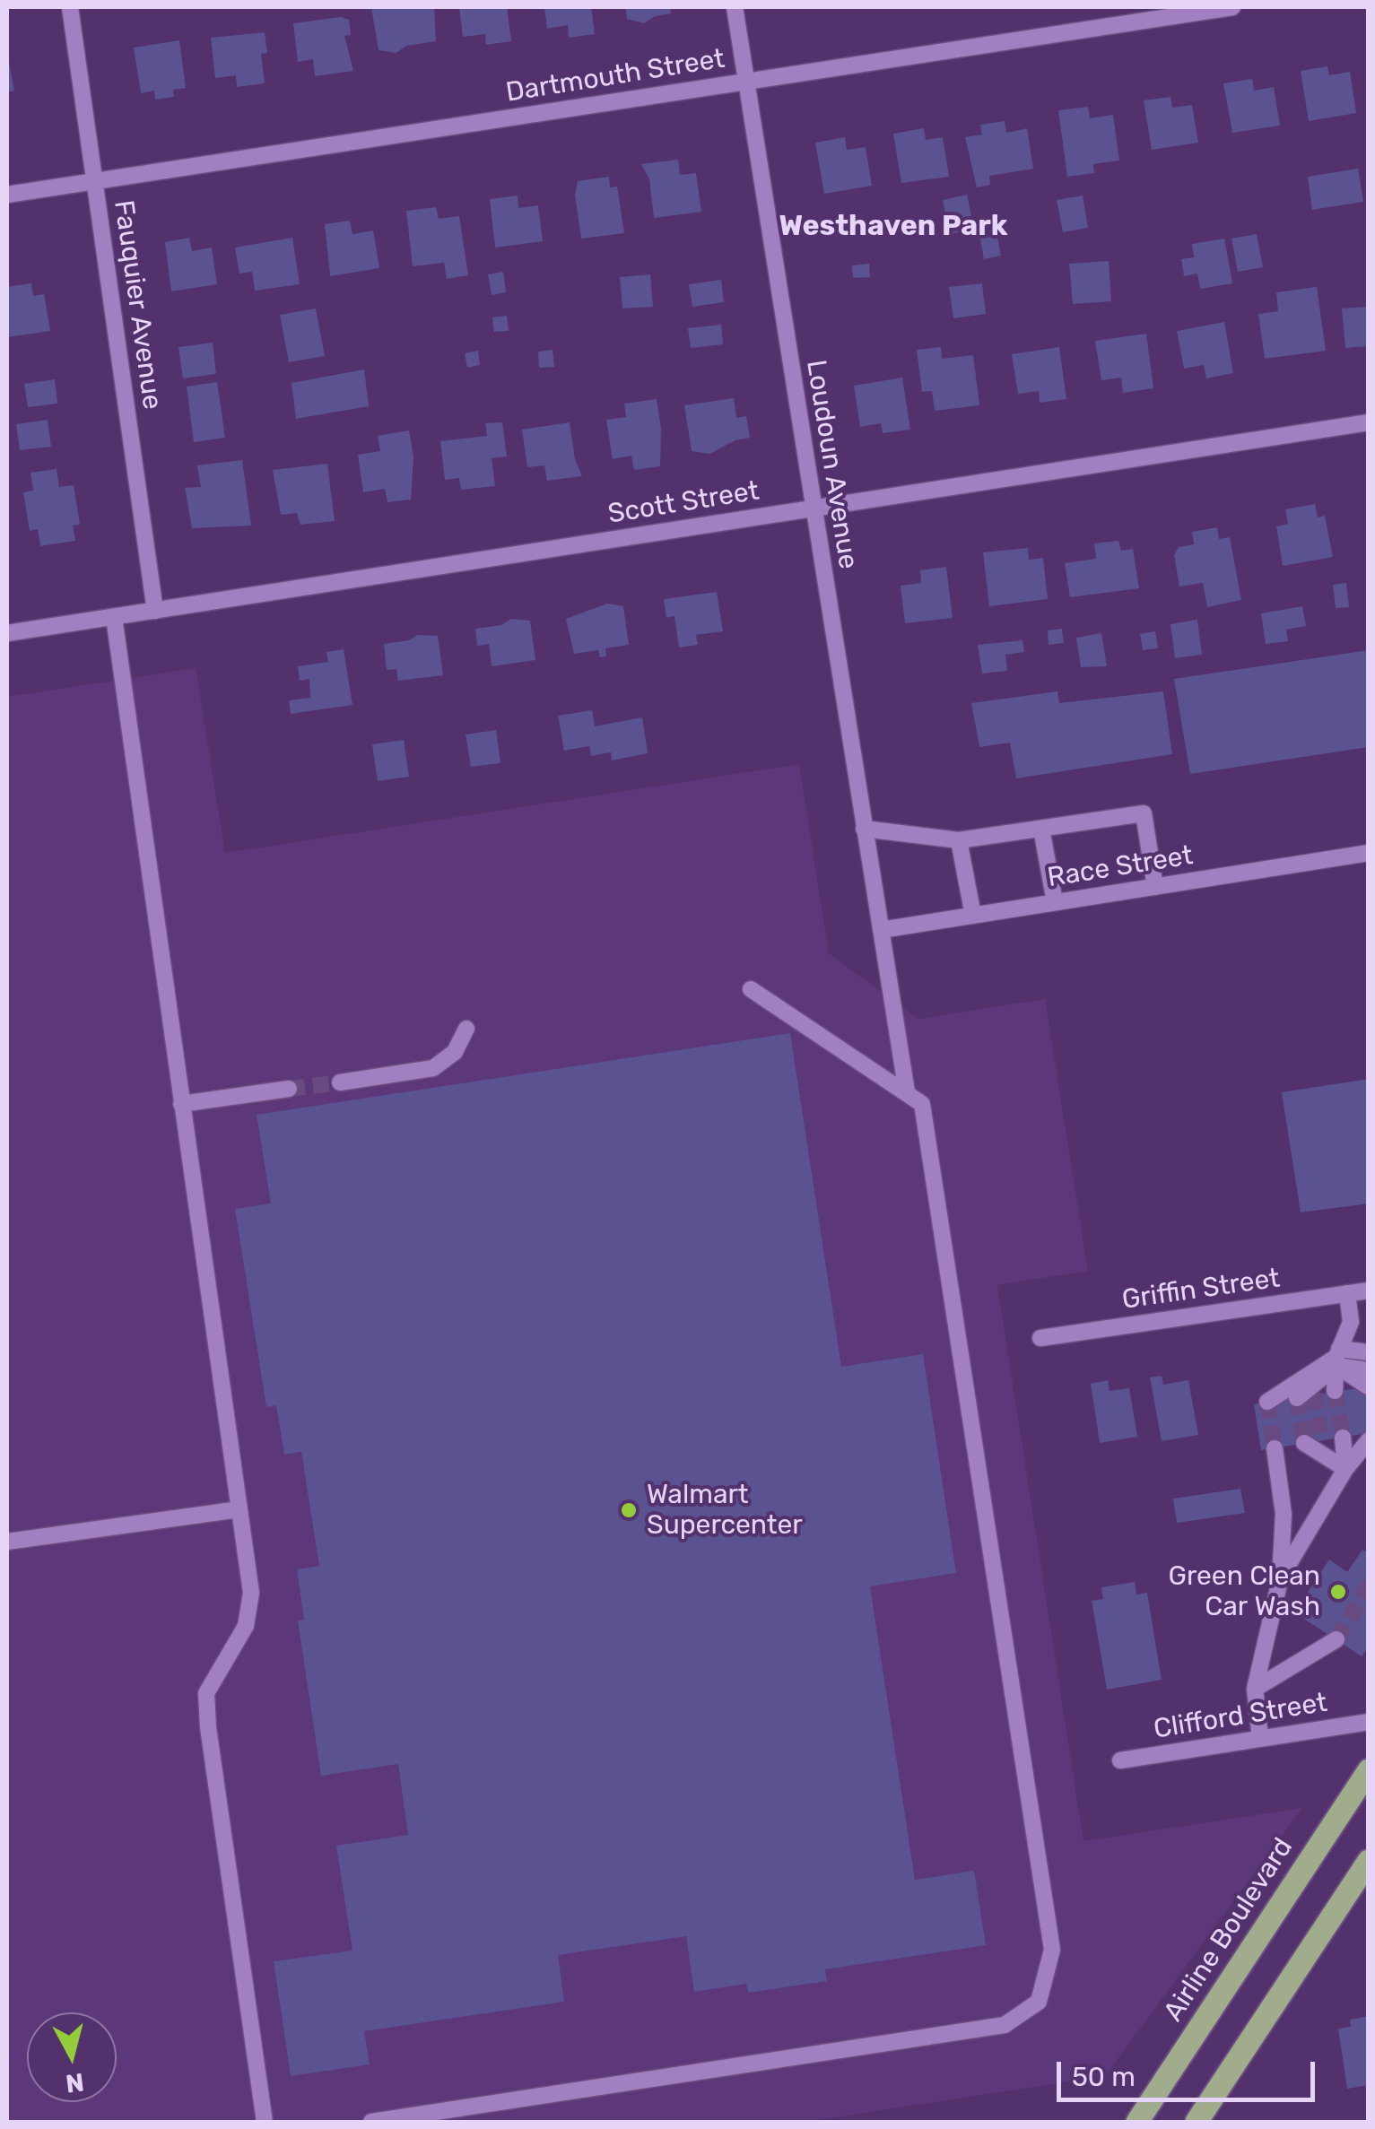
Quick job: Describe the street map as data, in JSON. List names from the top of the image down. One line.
{"streets":{"main road":["Airline Boulevard"],"street":["Dartmouth Street","Fauquier Avenue","Loudoun Avenue","Scott Street","Race Street","Griffin Street","Clifford Street"]},"crossings":[["Dartmouth Street","Fauquier Avenue"],["Dartmouth Street","Loudoun Avenue"],["Fauquier Avenue","Scott Street"],["Loudoun Avenue","Scott Street"],["Loudoun Avenue","Race Street"]],"districts":["Westhaven Park"],"places":["Walmart Supercenter","Green Clean Car Wash"],"scale_bar":"50 m","north":"bottom"}
